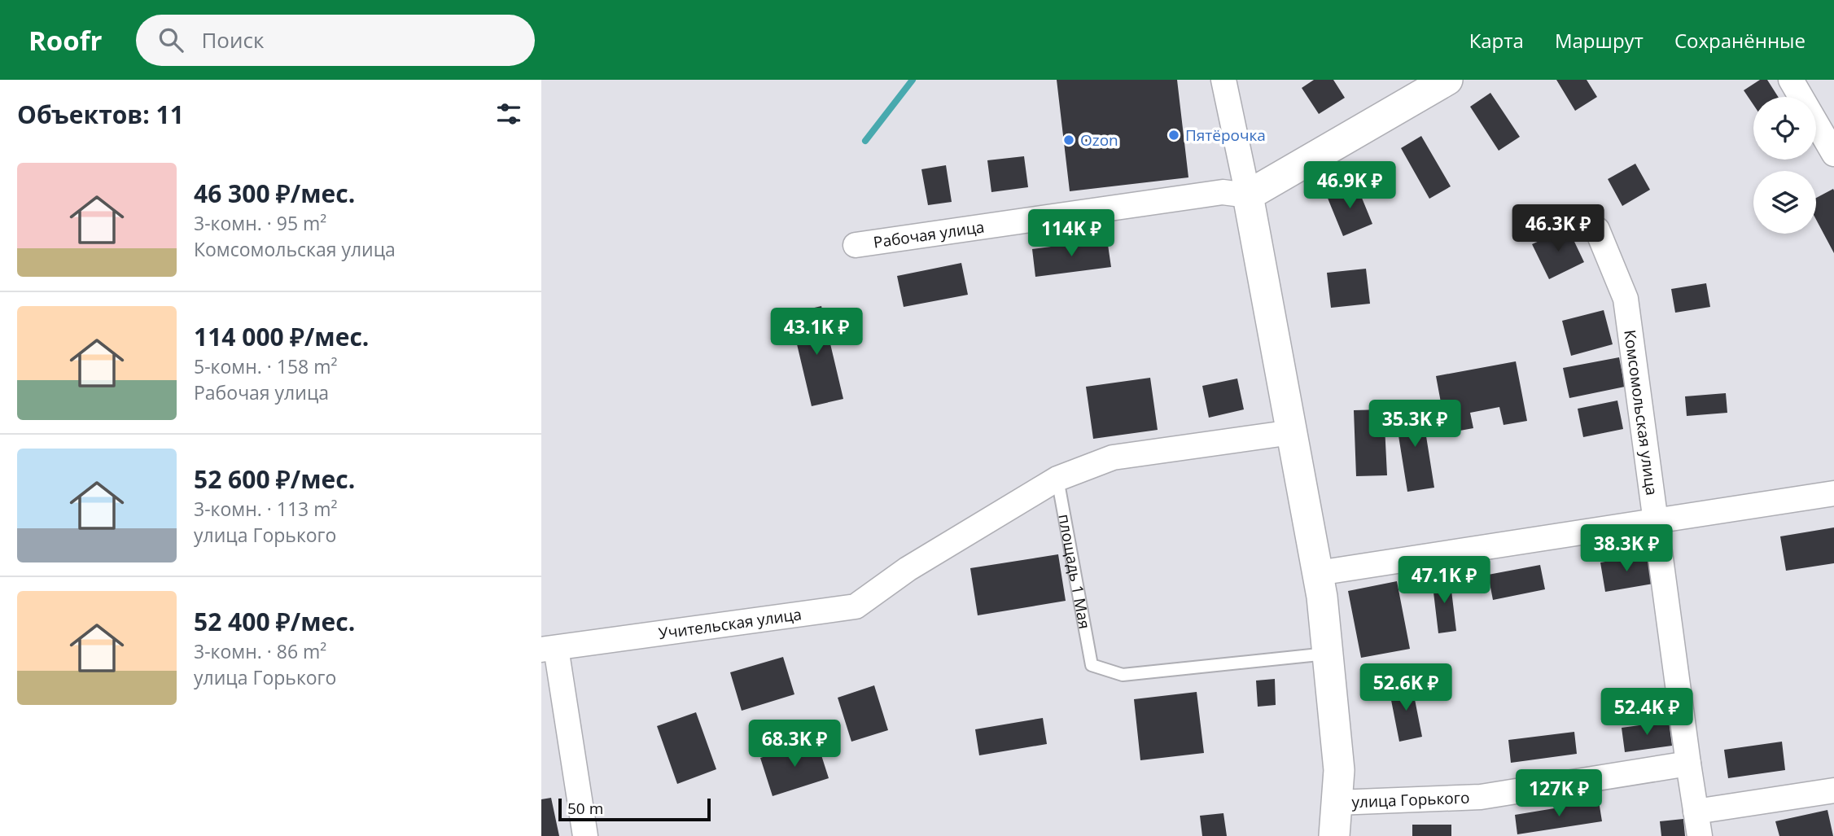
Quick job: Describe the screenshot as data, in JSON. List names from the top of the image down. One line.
{"streets":{"street":["Рабочая улица","Комсомольская улица","Учительская улица","улица Горького"],"lane":["площадь 1 Мая"]},"crossings":[["Комсомольская улица","улица Горького"],["площадь 1 Мая","Учительская улица"]],"places":["Пятёрочка","Ozon"],"scale_bar":"50 m","page":{"header":"Roofr","search":"Поиск","nav":["Карта","Маршрут","Сохранённые"],"heading":"Объектов: 11","list":[{"name":"46 300 ₽/мес.","note":"3-комн. · 95 m² · Комсомольская улица"},{"name":"114 000 ₽/мес.","note":"5-комн. · 158 m² · Рабочая улица"},{"name":"52 600 ₽/мес.","note":"3-комн. · 113 m² · улица Горького"},{"name":"52 400 ₽/мес.","note":"3-комн. · 86 m² · улица Горького"}],"price":["46.9K ₽","46.3K ₽","114K ₽","43.1K ₽","35.3K ₽","38.3K ₽","47.1K ₽","52.6K ₽","52.4K ₽","68.3K ₽","127K ₽"],"scale":"50 m"}}
